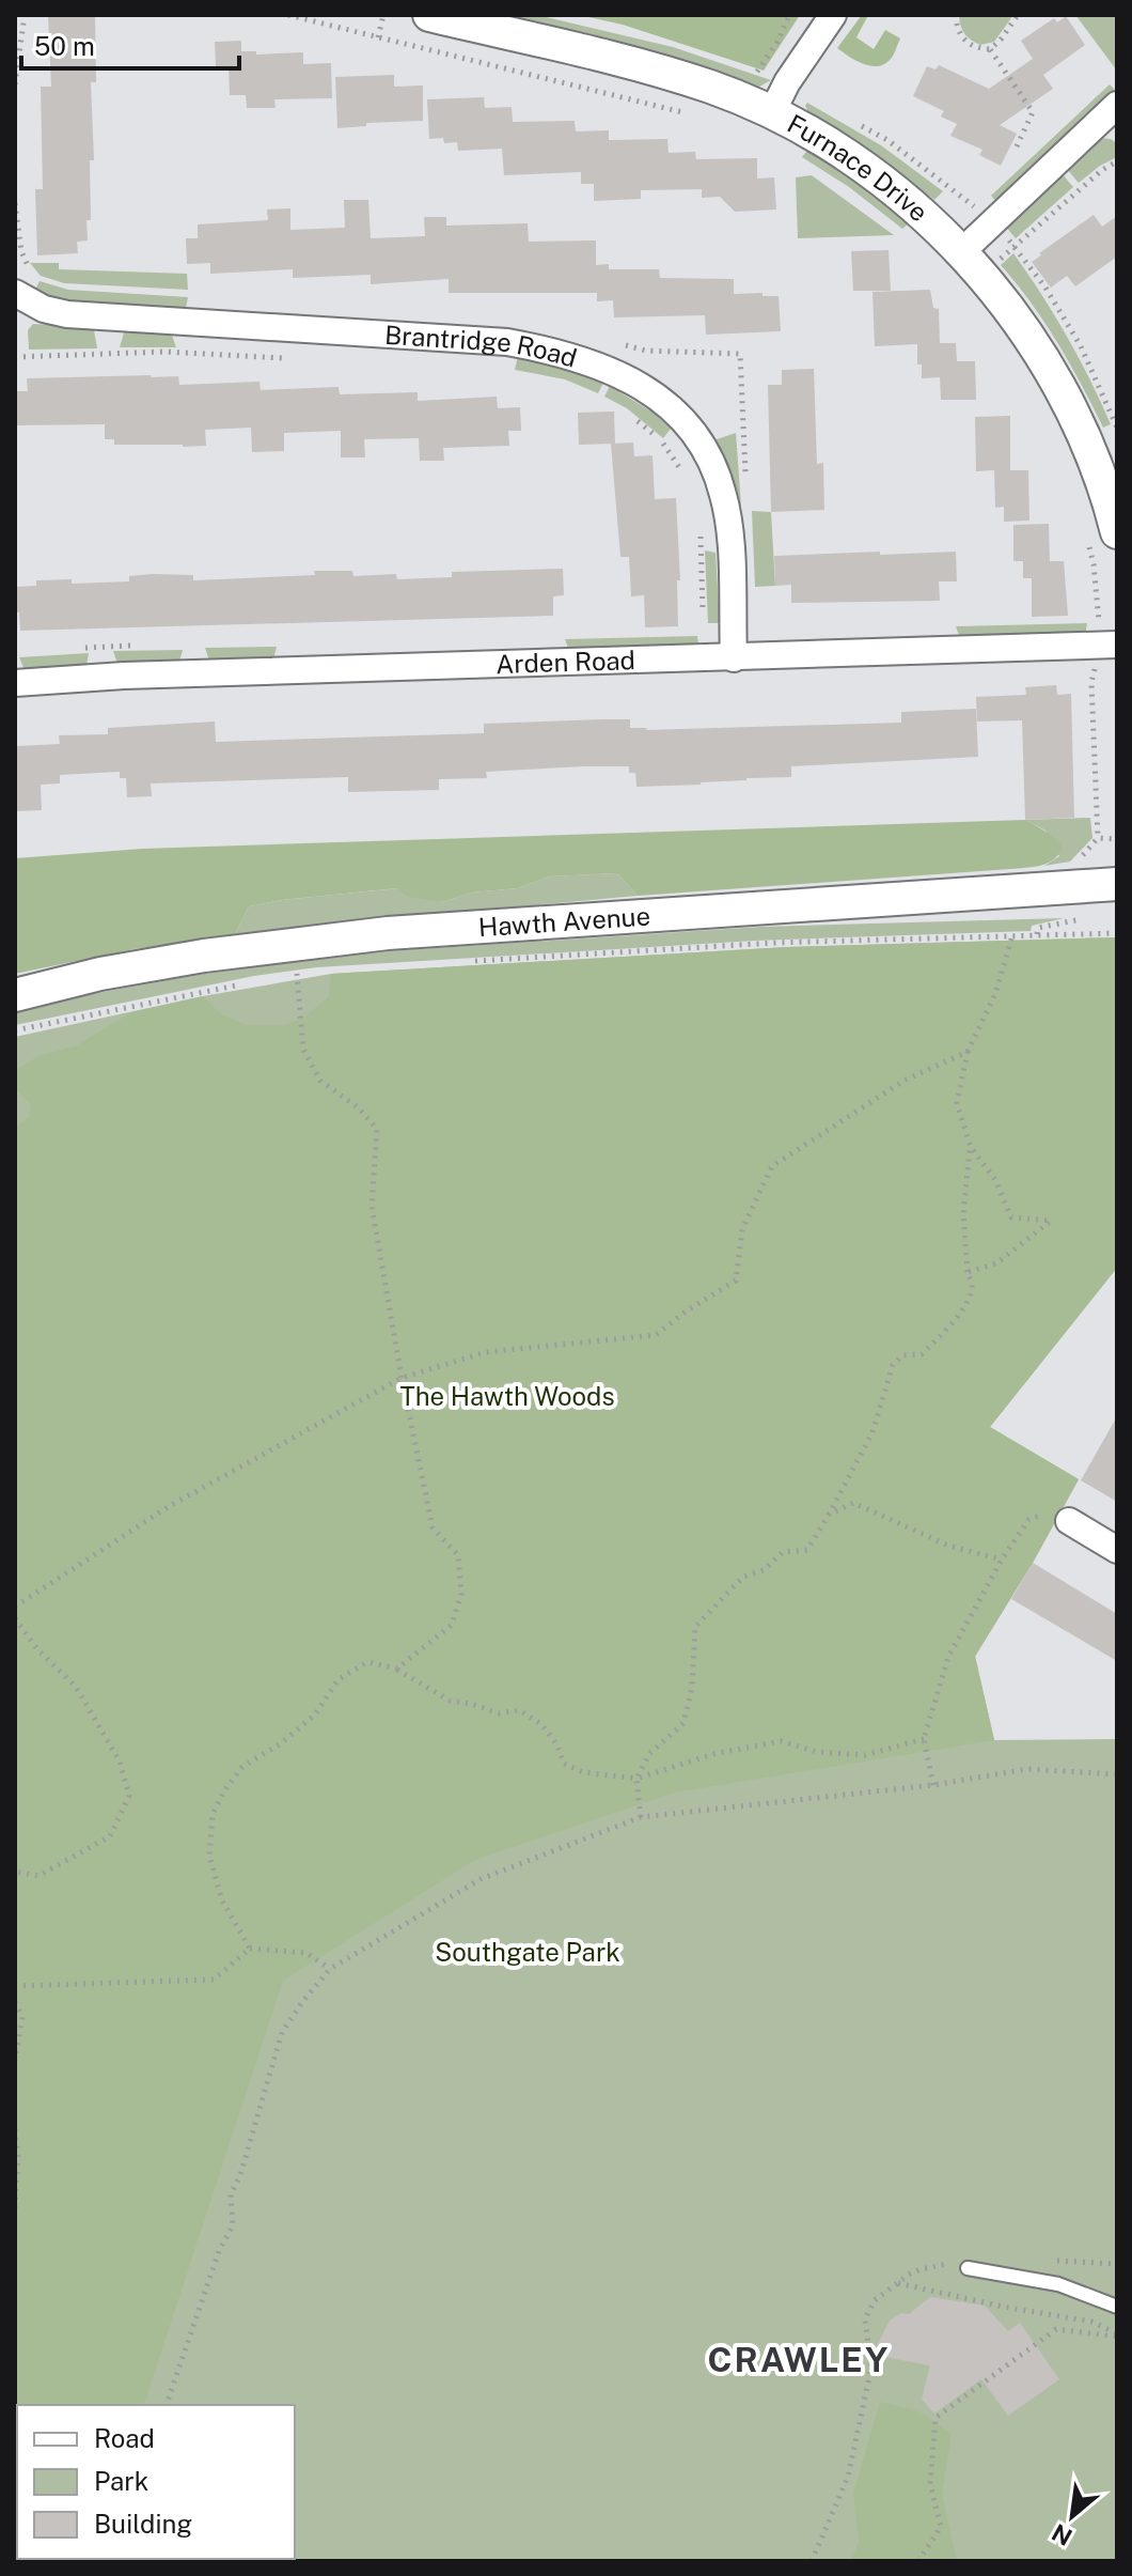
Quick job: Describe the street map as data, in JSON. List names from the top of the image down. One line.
{"streets":{"street":["Furnace Drive","Brantridge Road","Arden Road","Hawth Avenue"]},"crossings":[["Brantridge Road","Arden Road"]],"districts":["CRAWLEY"],"parks":["The Hawth Woods","Southgate Park"],"legend":["Road","Park","Building"],"scale_bar":"50 m","north":"bottom left"}
